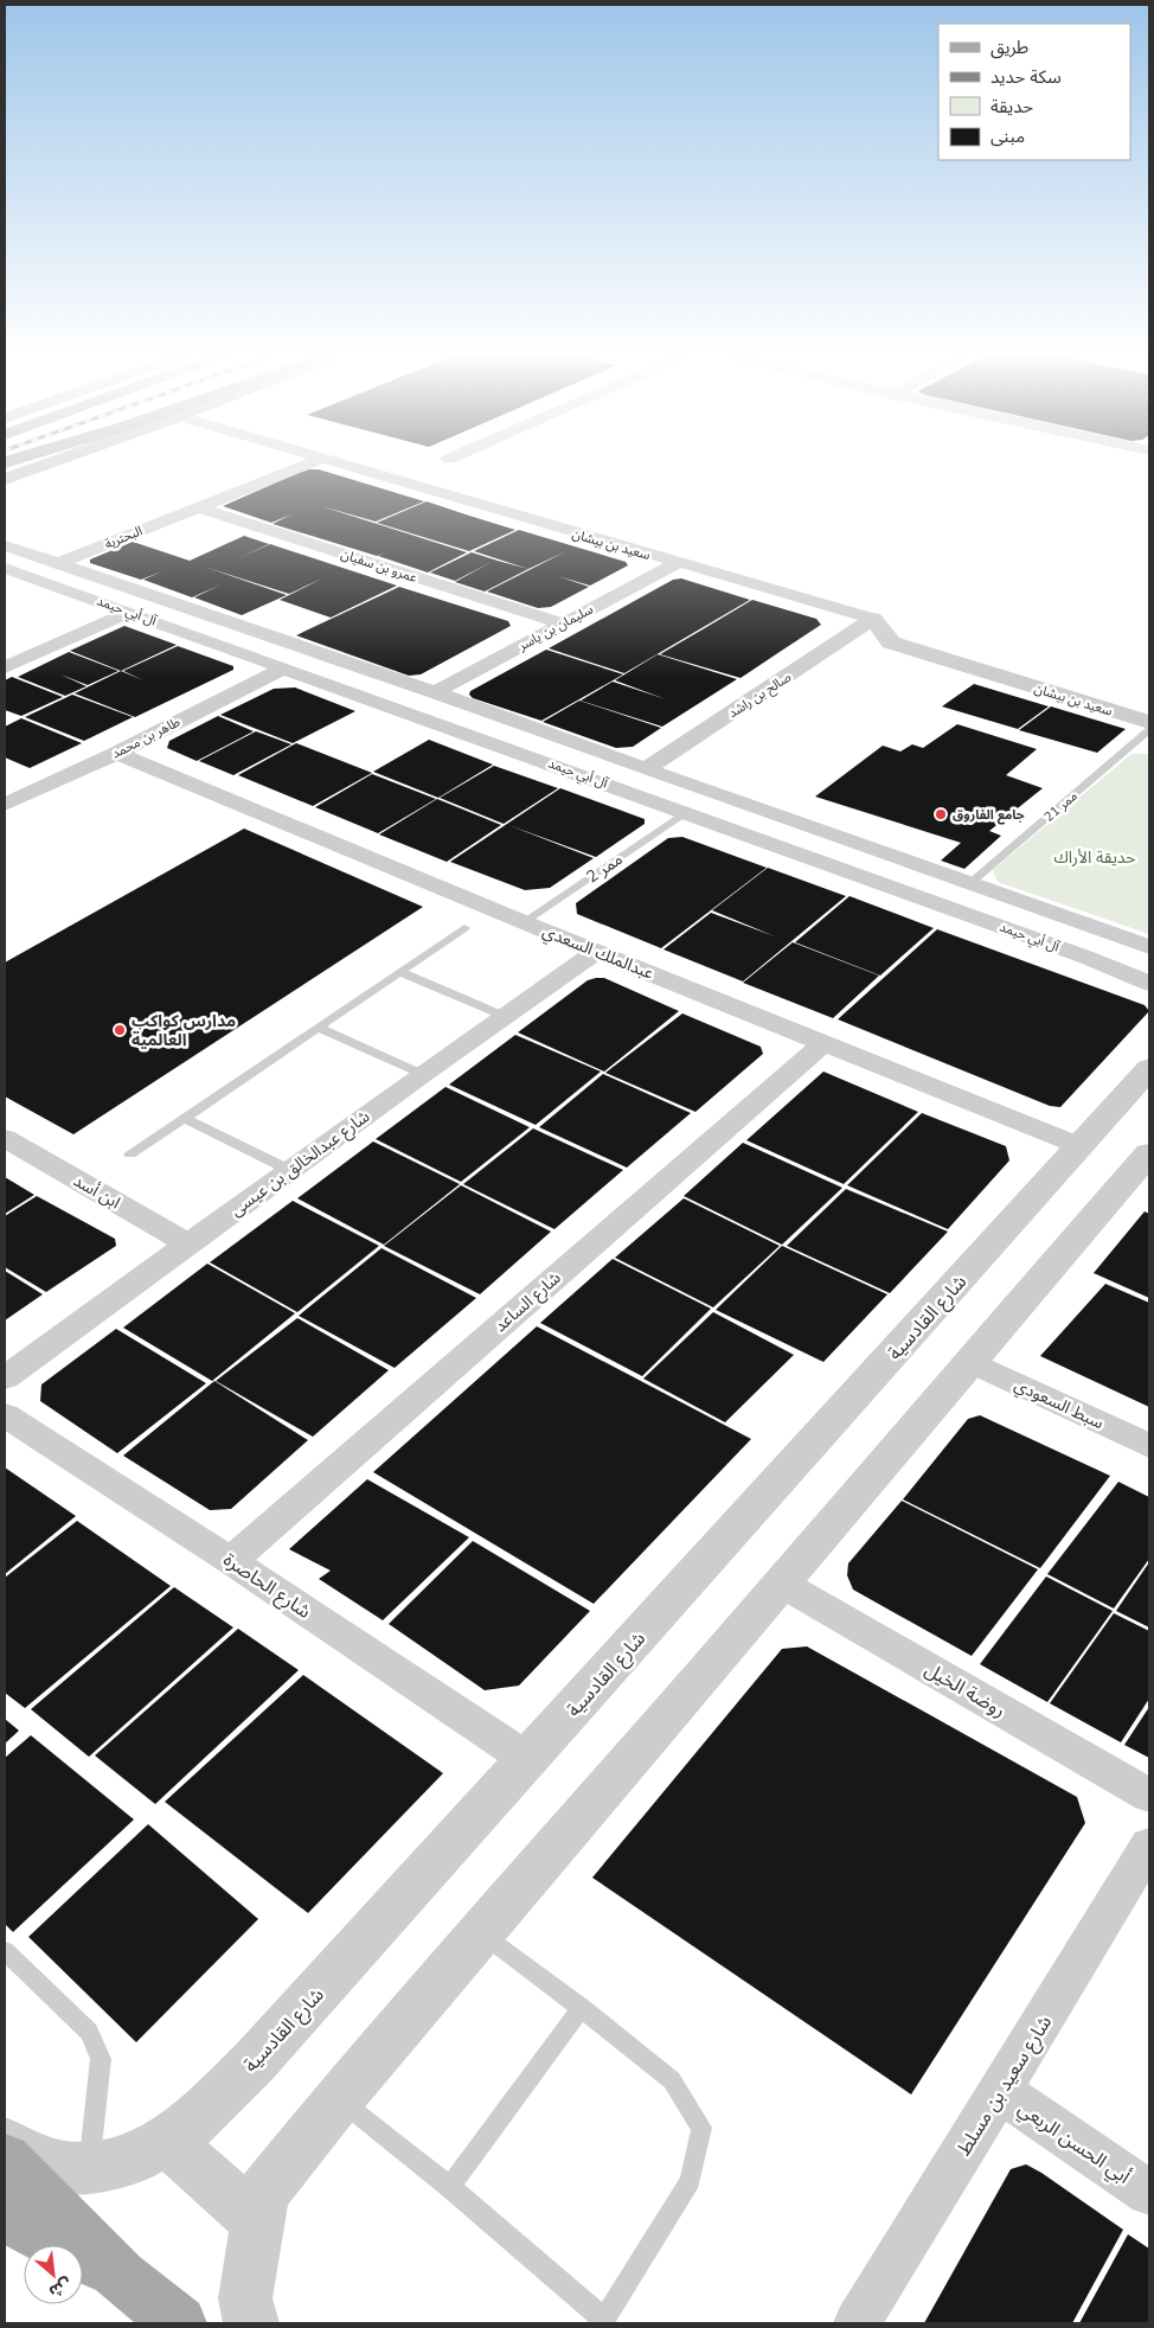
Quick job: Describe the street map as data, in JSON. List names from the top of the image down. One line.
{"streets":{"street":["البحترية","سعيد بن بيشان","عمرو بن سفيان","آل أبي حيمد","سليمان بن ياسر","صالح بن راشد","طاهر بن محمد","عبدالملك السعدي","شارع عبدالخالق بن عيسى","ابن أسد","شارع الساعد","شارع القادسية","سبط السعودي","شارع الحاصرة","روضة الخيل","شارع سعيد بن مسلط","أبي الحسن الربعي"],"lane":["ممر 21","ممر 2"]},"crossings":[["البحترية","عمرو بن سفيان"],["البحترية","آل أبي حيمد"],["سعيد بن بيشان","سليمان بن ياسر"],["سعيد بن بيشان","صالح بن راشد"],["عمرو بن سفيان","سليمان بن ياسر"],["آل أبي حيمد","سليمان بن ياسر"],["آل أبي حيمد","صالح بن راشد"],["آل أبي حيمد","طاهر بن محمد"],["آل أبي حيمد","ممر 21"],["آل أبي حيمد","ممر 2"],["طاهر بن محمد","عبدالملك السعدي"],["ممر 2","عبدالملك السعدي"],["عبدالملك السعدي","شارع عبدالخالق بن عيسى"],["عبدالملك السعدي","شارع الساعد"],["عبدالملك السعدي","شارع القادسية"],["شارع عبدالخالق بن عيسى","ابن أسد"],["شارع الساعد","شارع الحاصرة"],["شارع القادسية","شارع الحاصرة"],["شارع سعيد بن مسلط","أبي الحسن الربعي"]],"parks":["حديقة الأراك"],"places":["جامع الفاروق","مدارس كواكب العالمية"],"legend":["طريق","سكة حديد","حديقة","مبنى"],"north":"bottom right"}
